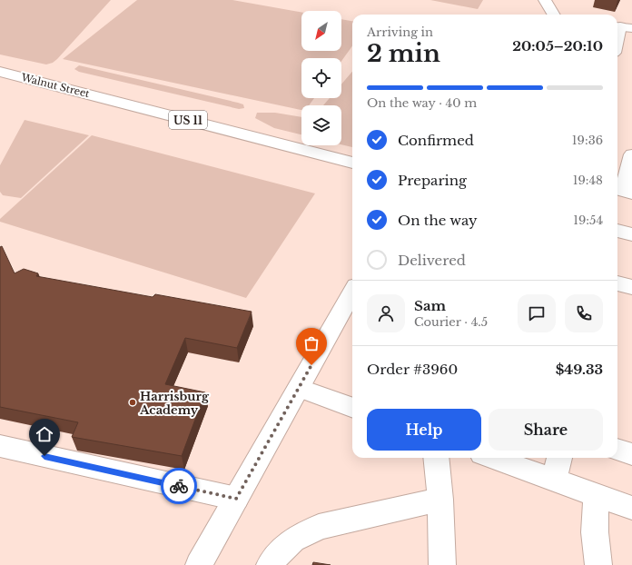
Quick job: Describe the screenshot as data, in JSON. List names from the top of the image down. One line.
{"streets":{"main road":["Walnut Street","US 11"]},"places":["Harrisburg Academy"],"north":"bottom left","page":{"heading":["2 min","Arriving in","20:05–20:10"],"panel":["Sam","Courier · 4.5","Order #3960","$49.33"],"bar":"On the way · 40 m","list":[["Confirmed","19:36"],["Preparing","19:48"],["On the way","19:54"],"Delivered"],"buttons":["Help","Share"]}}
